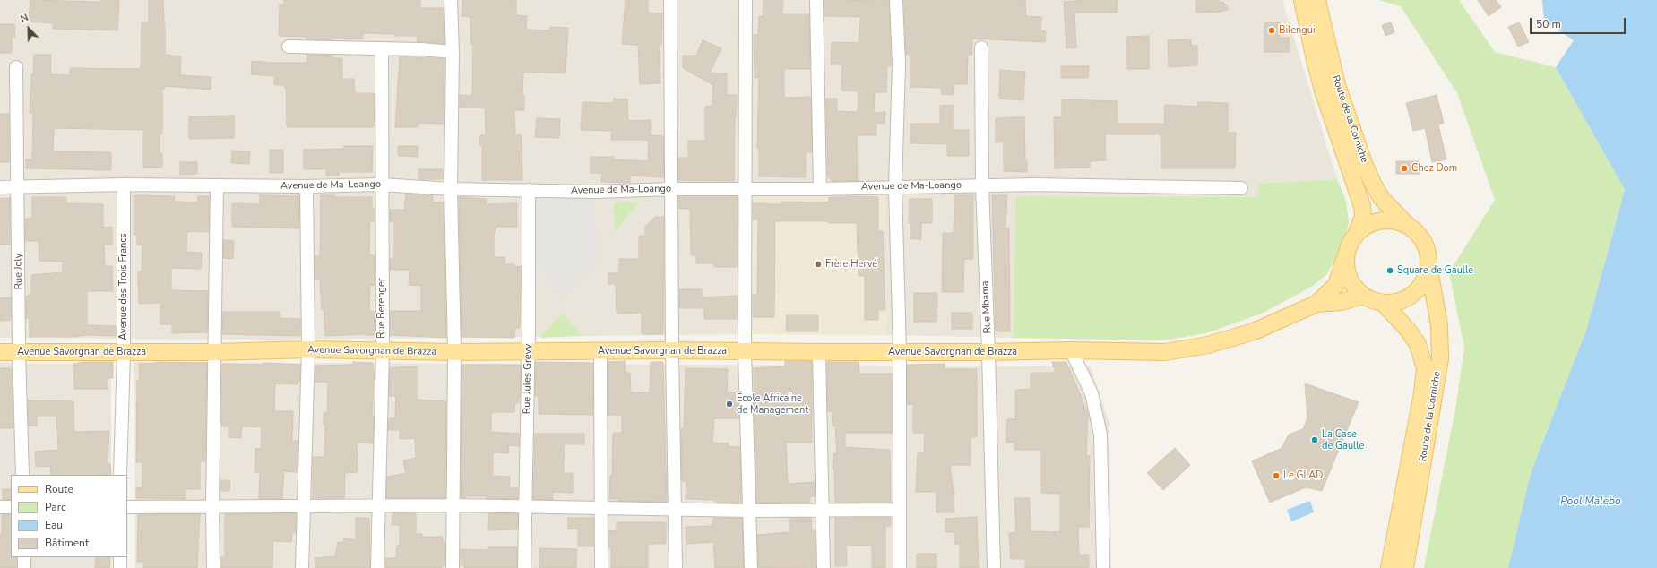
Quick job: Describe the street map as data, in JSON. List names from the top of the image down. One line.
{"streets":{"main road":["Route de la Corniche","Avenue Savorgnan de Brazza"],"street":["Avenue de Ma-Loango","Rue Joly","Avenue des Trois Francs","Rue Mbama","Rue Berenger","Rue Jules Grevy"]},"crossings":[["Route de la Corniche","Avenue Savorgnan de Brazza"],["Avenue de Ma-Loango","Rue Joly"],["Avenue de Ma-Loango","Avenue des Trois Francs"],["Avenue de Ma-Loango","Rue Mbama"],["Avenue de Ma-Loango","Rue Berenger"],["Avenue de Ma-Loango","Rue Jules Grevy"],["Rue Joly","Avenue Savorgnan de Brazza"],["Avenue des Trois Francs","Avenue Savorgnan de Brazza"],["Rue Mbama","Avenue Savorgnan de Brazza"],["Rue Berenger","Avenue Savorgnan de Brazza"],["Avenue Savorgnan de Brazza","Rue Jules Grevy"]],"water":["Pool Malebo"],"places":["Bilengui","Chez Dom","Frère Hervé","Square de Gaulle","École Africaine de Management","La Case de Gaulle","Le GLAD"],"legend":["Route","Parc","Eau","Bâtiment"],"scale_bar":"50 m","north":"top left"}
